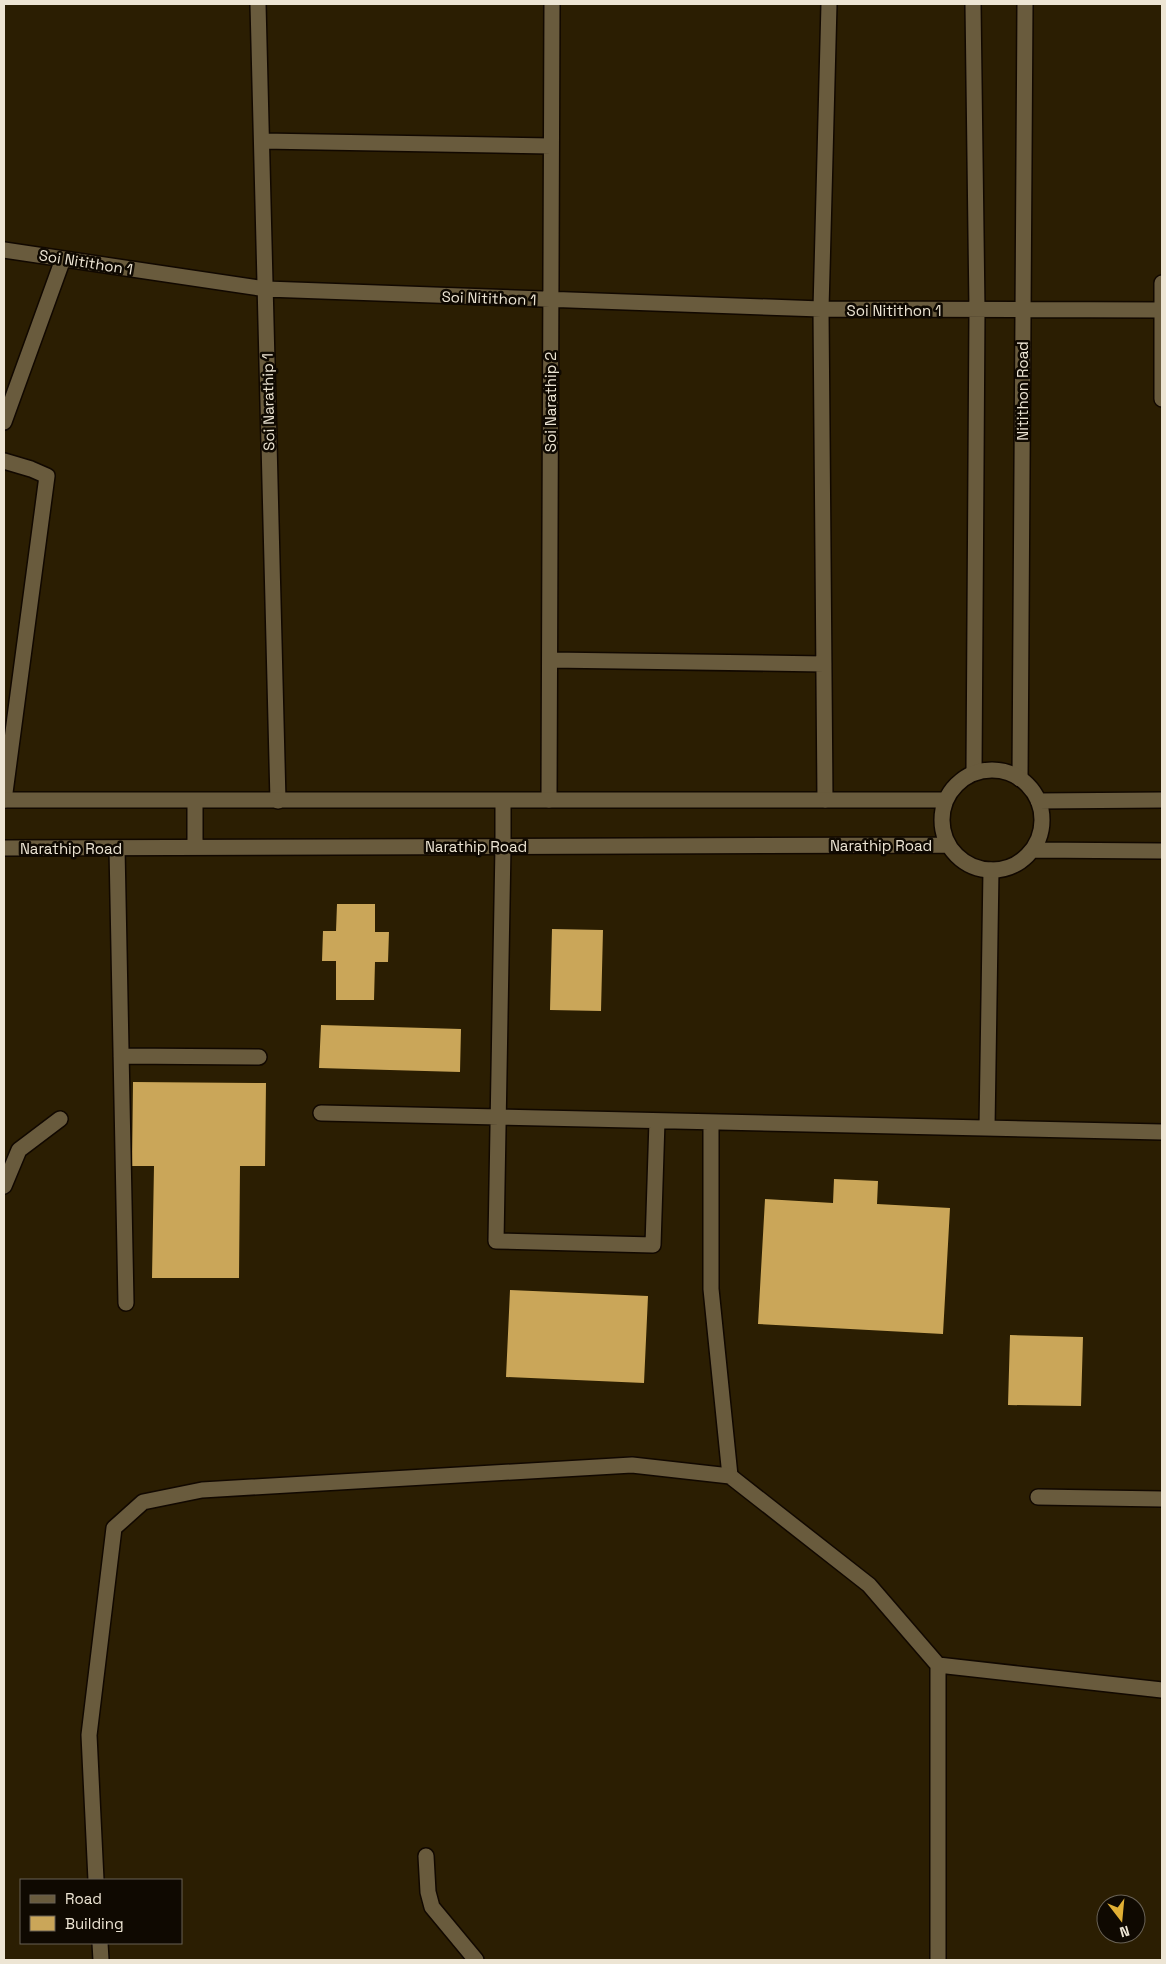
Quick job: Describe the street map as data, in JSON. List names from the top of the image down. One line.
{"streets":{"street":["Soi Nitithon 1","Nitithon Road","Soi Narathip 1","Soi Narathip 2","Narathip Road"]},"crossings":[["Soi Nitithon 1","Nitithon Road"],["Soi Nitithon 1","Soi Narathip 1"],["Soi Nitithon 1","Soi Narathip 2"],["Nitithon Road","Narathip Road"]],"legend":["Road","Building"],"north":"bottom"}
